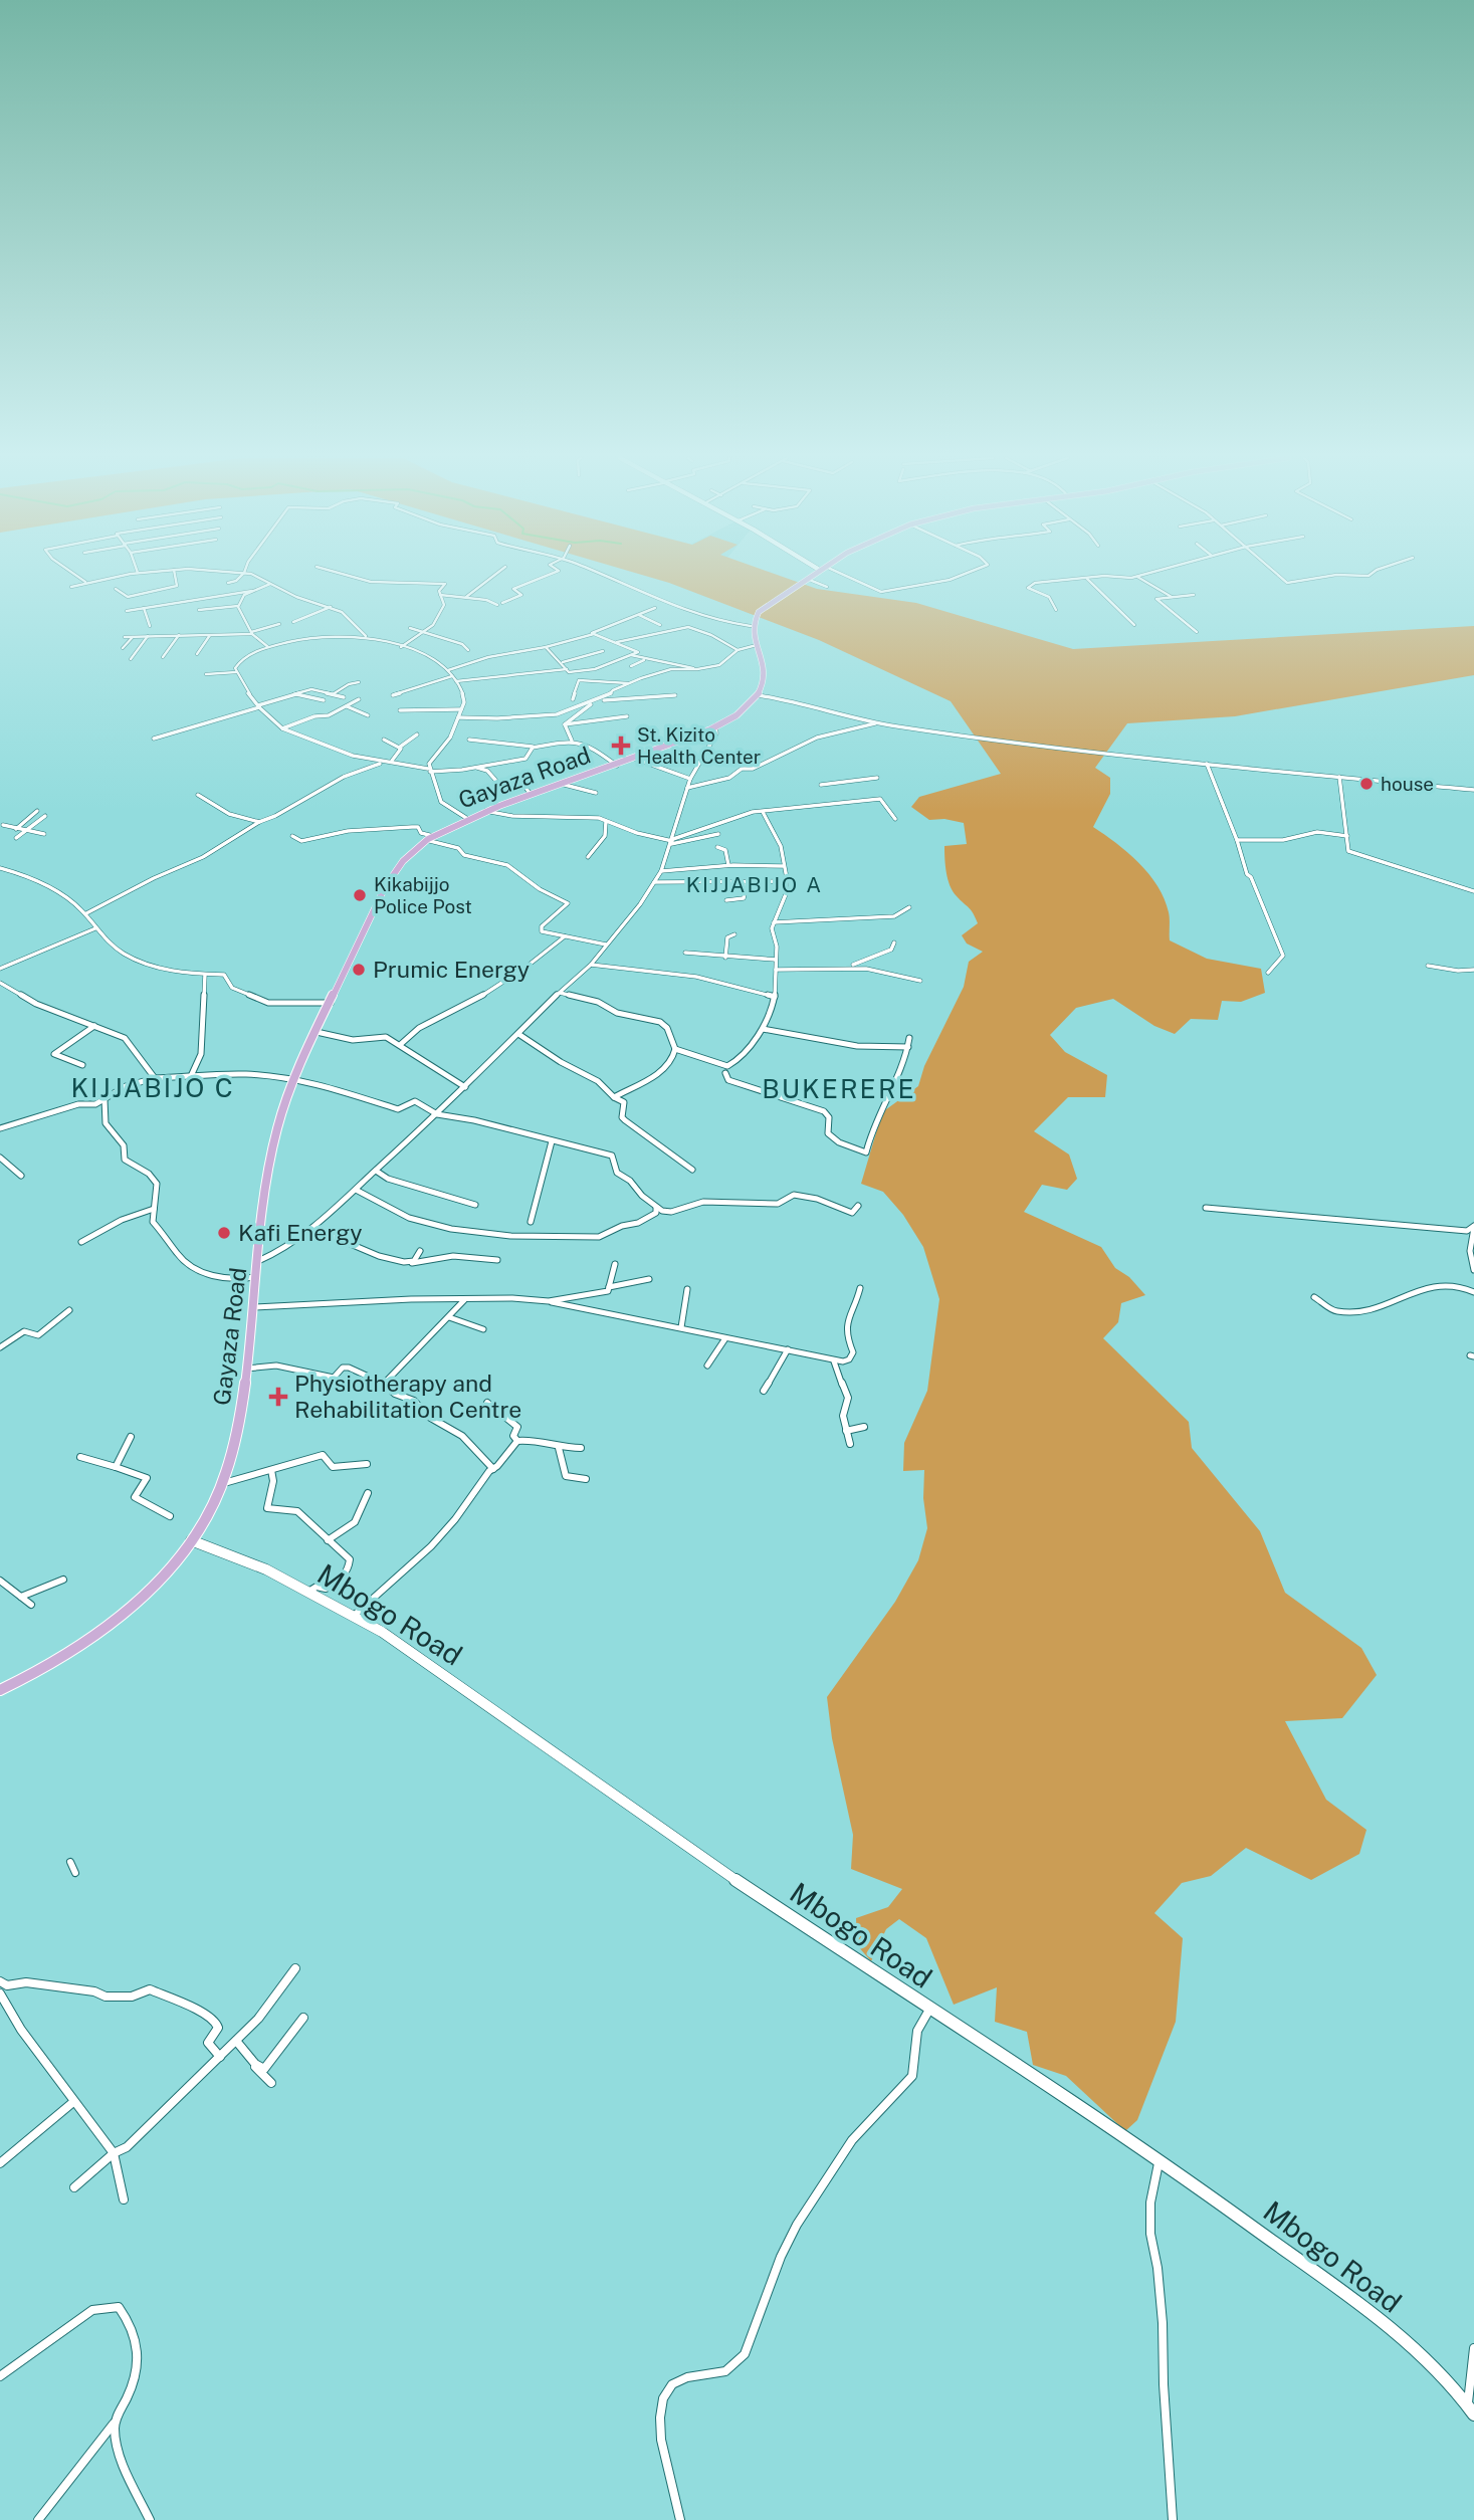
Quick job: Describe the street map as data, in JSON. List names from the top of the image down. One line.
{"streets":{"main road":["Gayaza Road","Mbogo Road"]},"crossings":[["Gayaza Road","Mbogo Road"]],"districts":["KIJJABIJO A","KIJJABIJO C","BUKERERE"],"places":{"health":["St. Kizito Health Center","Physiotherapy and Rehabilitation Centre"],"other":["house","Kikabijjo Police Post","Prumic Energy","Kafi Energy"]}}
